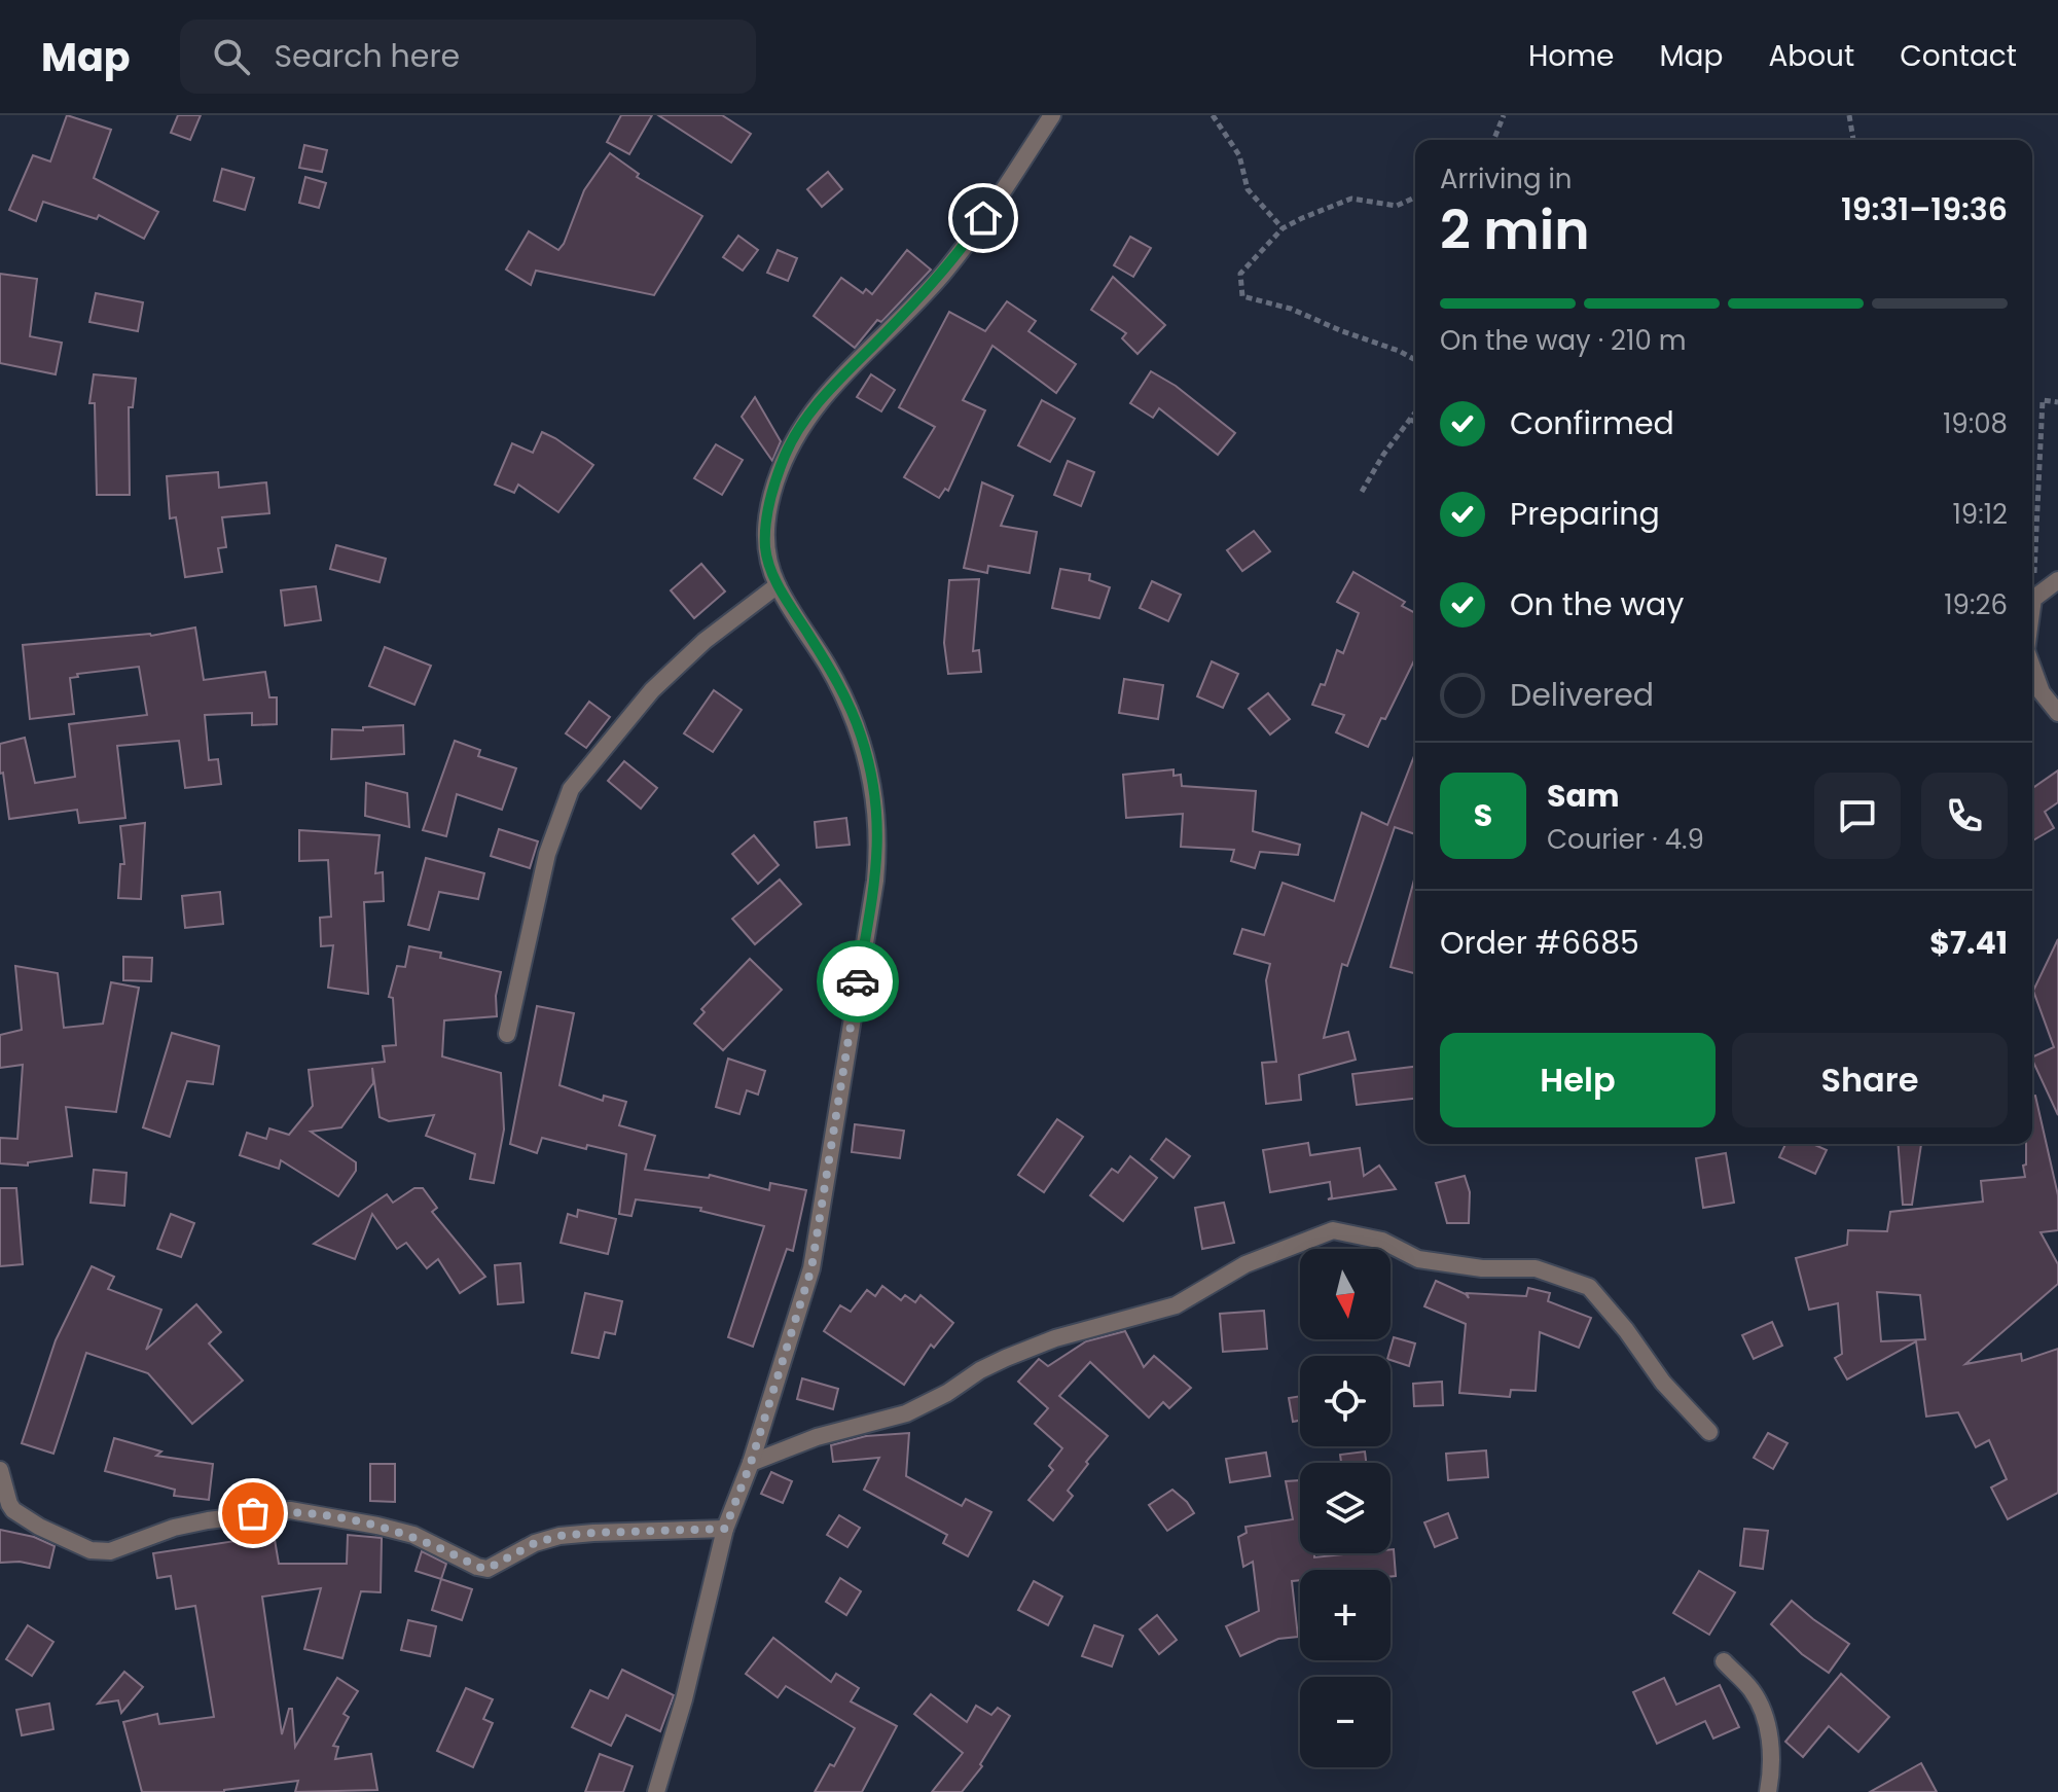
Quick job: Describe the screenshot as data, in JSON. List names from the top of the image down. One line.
{"north":"bottom","page":{"header":"Map","search":"Search here","nav":["Home","Map","About","Contact"],"heading":["2 min","Arriving in","19:31–19:36"],"panel":["Sam","Courier · 4.9","Order #6685","$7.41"],"bar":"On the way · 210 m","list":[["Confirmed","19:08"],["Preparing","19:12"],["On the way","19:26"],"Delivered"],"round":"S","buttons":["Help","Share"],"map_buttons":["+","−"]}}
